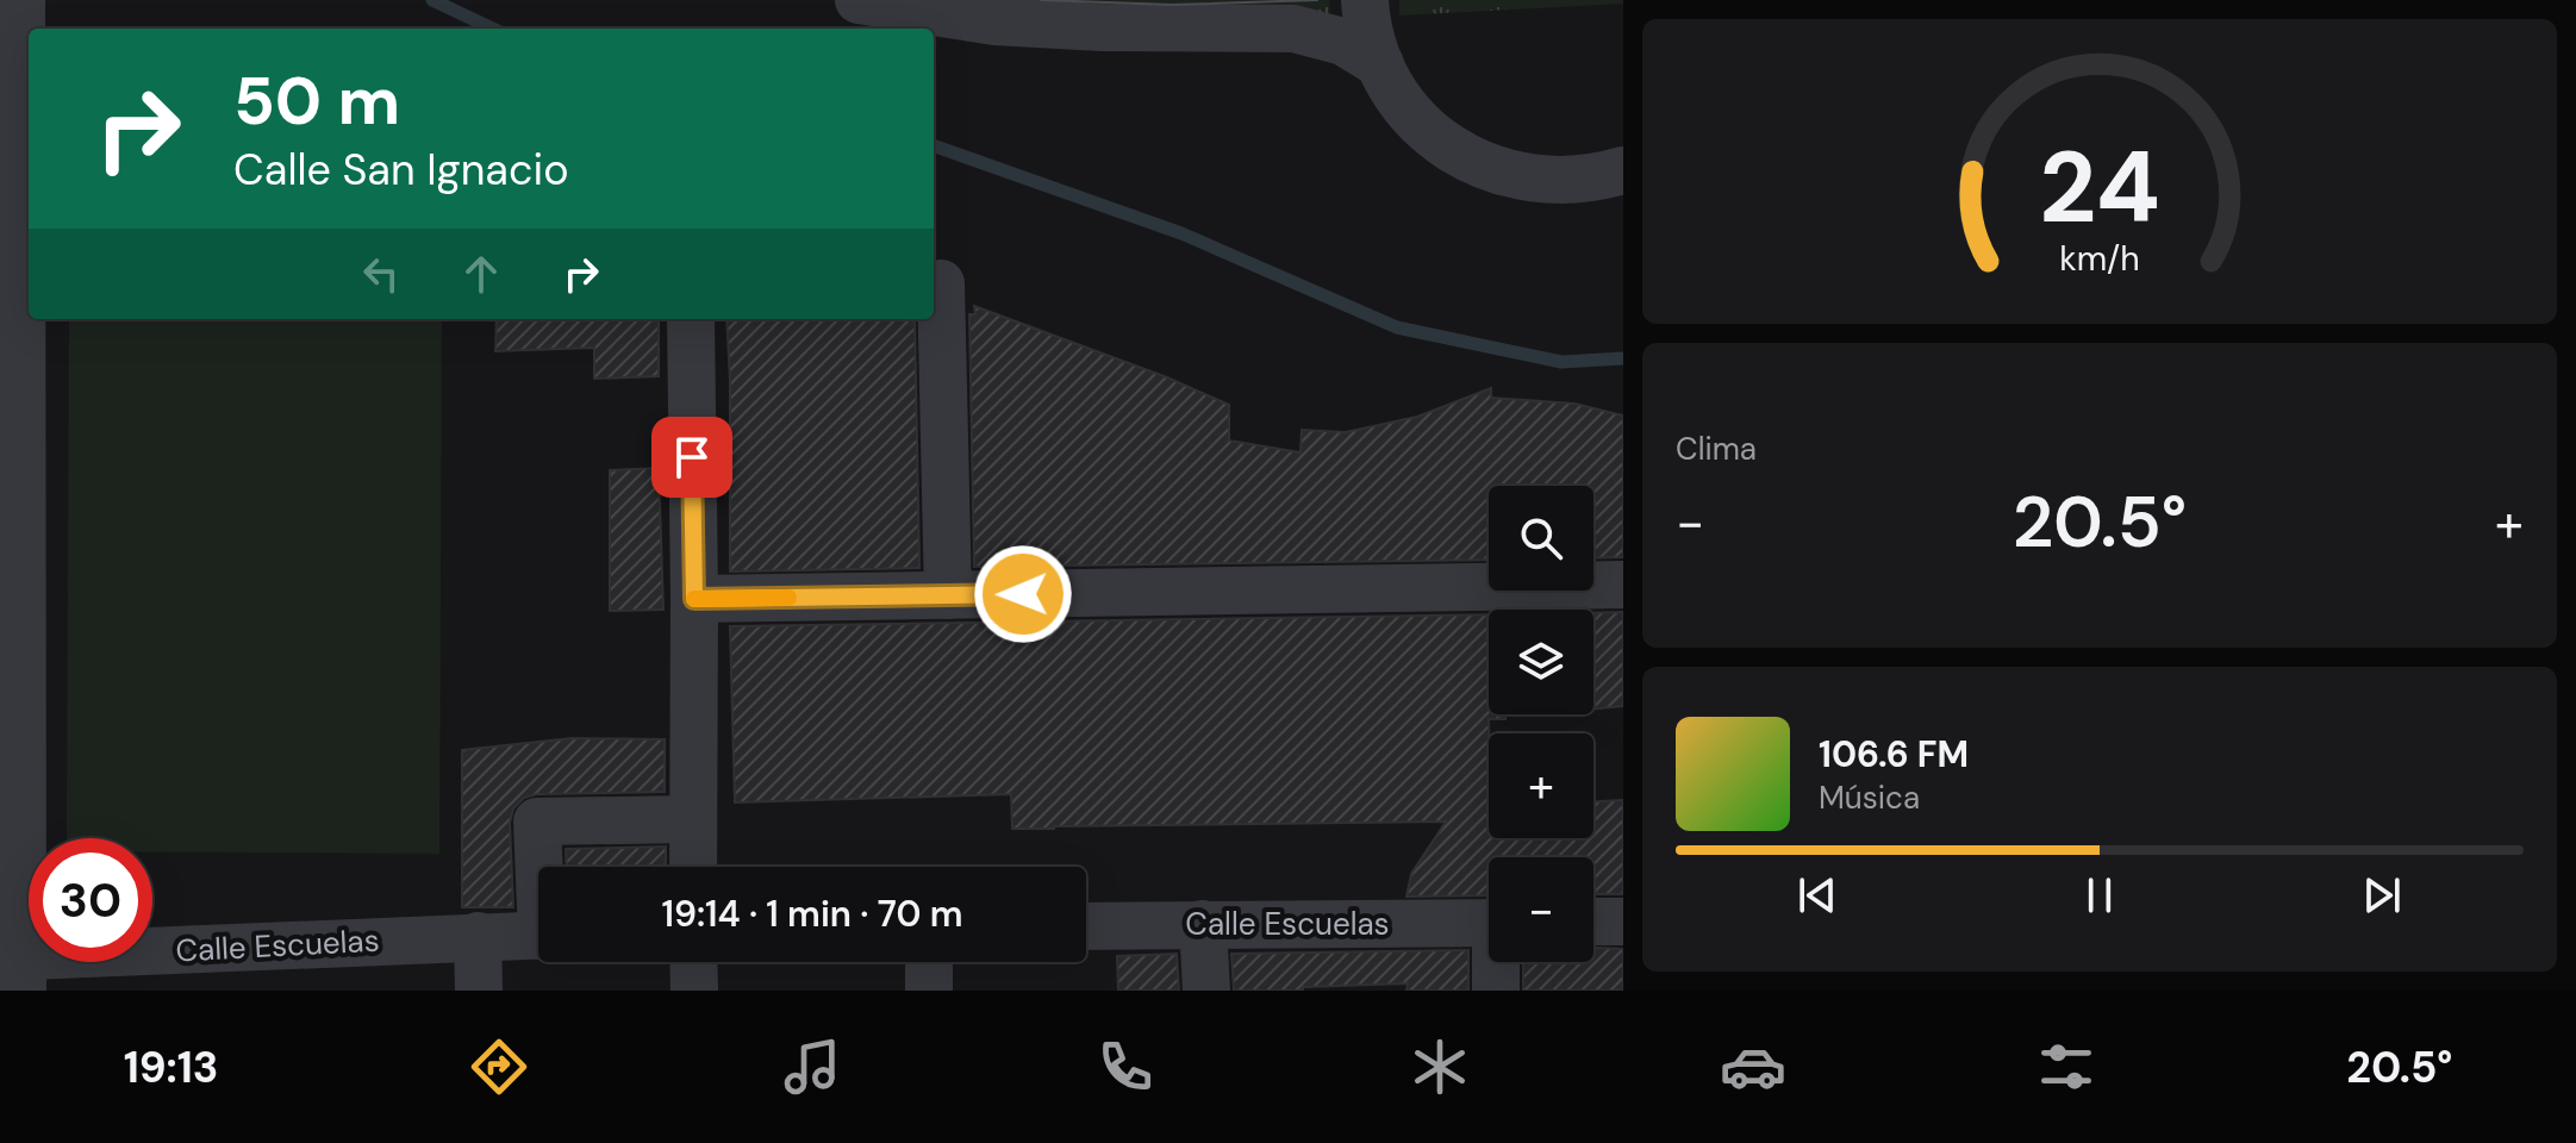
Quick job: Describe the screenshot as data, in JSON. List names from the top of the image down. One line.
{"streets":{"street":["Calle Escuelas"]},"page":{"turn":["50 m","Calle San Ignacio"],"tile":"Clima","heat":["−","20.5°","+"],"map_buttons":["+","−"],"song":["106.6 FM","Música"],"limit":"30","trip":"19:14 · 1 min · 70 m","tabs":["19:13","20.5°"],"gauge":["24","km/h"]}}
